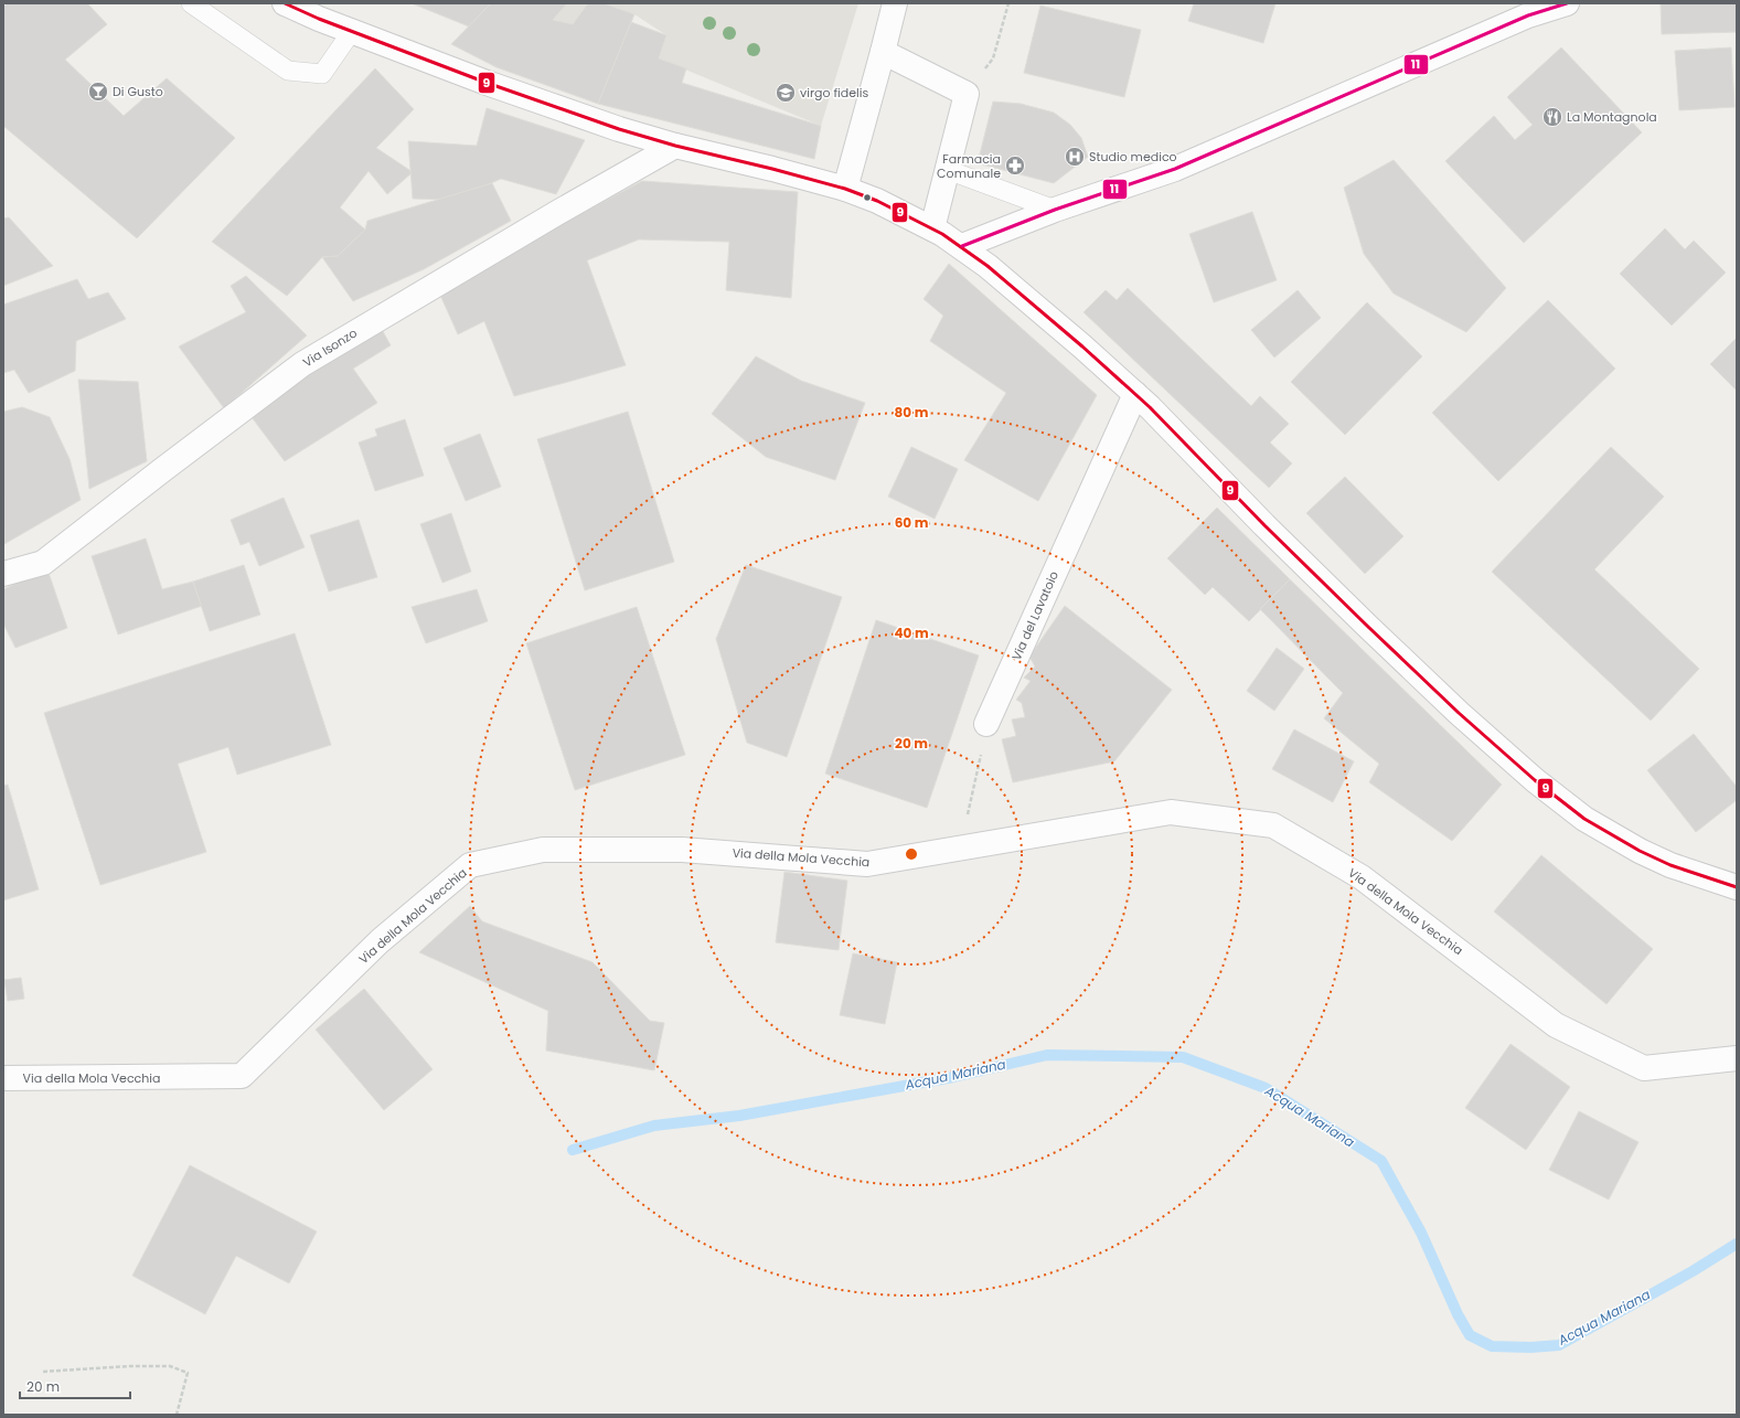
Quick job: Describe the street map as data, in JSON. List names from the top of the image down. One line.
{"streets":{"street":["Via Isonzo","Via del Lavatoio","Via della Mola Vecchia"]},"water":["Acqua Mariana"],"places":{"bar":["Di Gusto"],"school or university":["virgo fidelis"],"restaurant":["La Montagnola"],"hospital":["Studio medico"],"pharmacy":["Farmacia Comunale"]},"lines":["transit line 9","transit line 11"],"scale_bar":"20 m","rings":["80 m","60 m","40 m","20 m"]}
